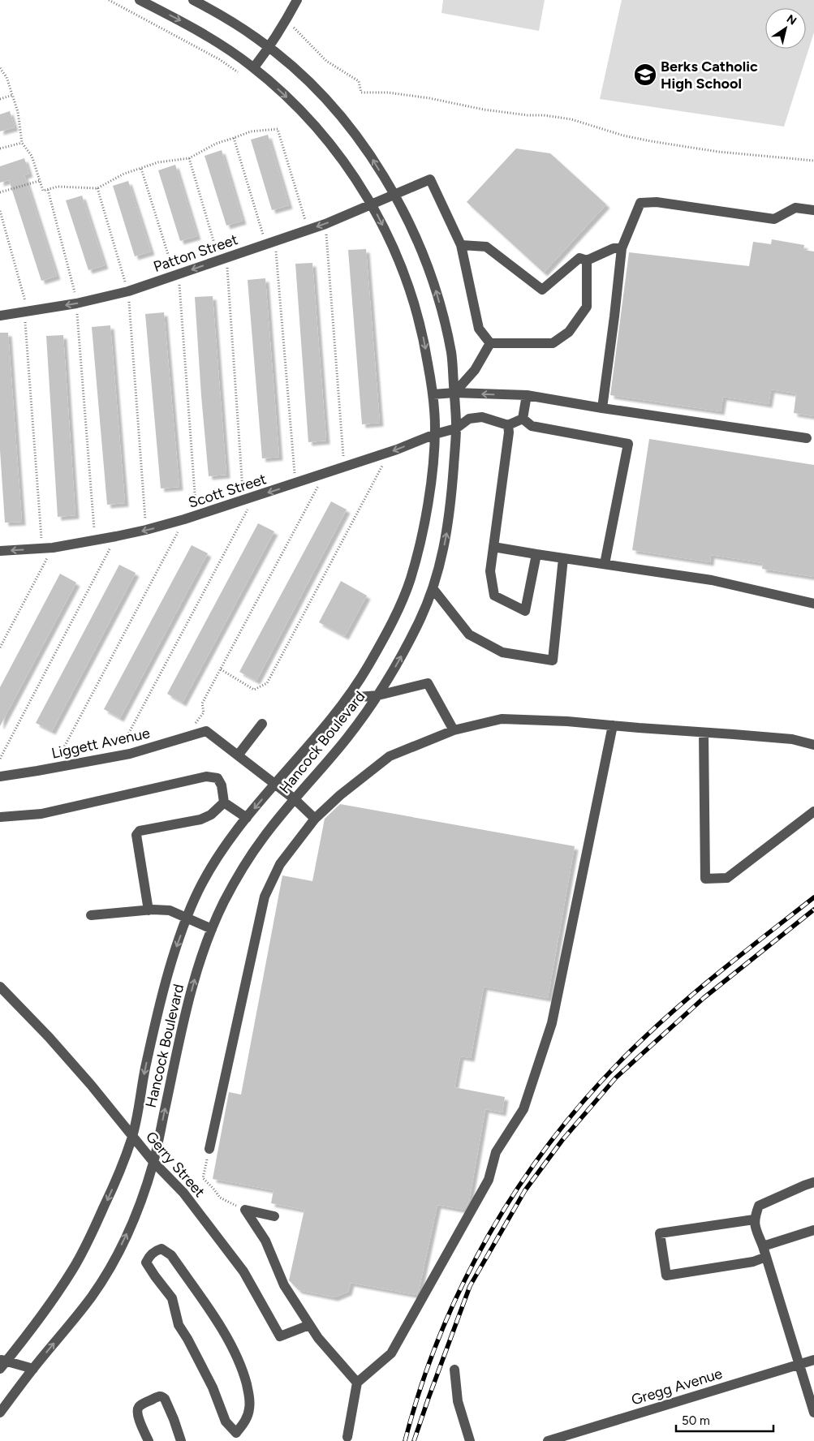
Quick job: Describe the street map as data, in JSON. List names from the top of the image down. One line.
{"streets":{"street":["Patton Street","Scott Street","Hancock Boulevard","Liggett Avenue","Gerry Street","Gregg Avenue"]},"crossings":[["Patton Street","Hancock Boulevard"],["Scott Street","Hancock Boulevard"],["Hancock Boulevard","Gerry Street"]],"places":{"school or university":["Berks Catholic High School"]},"scale_bar":"50 m","north":"top right"}
